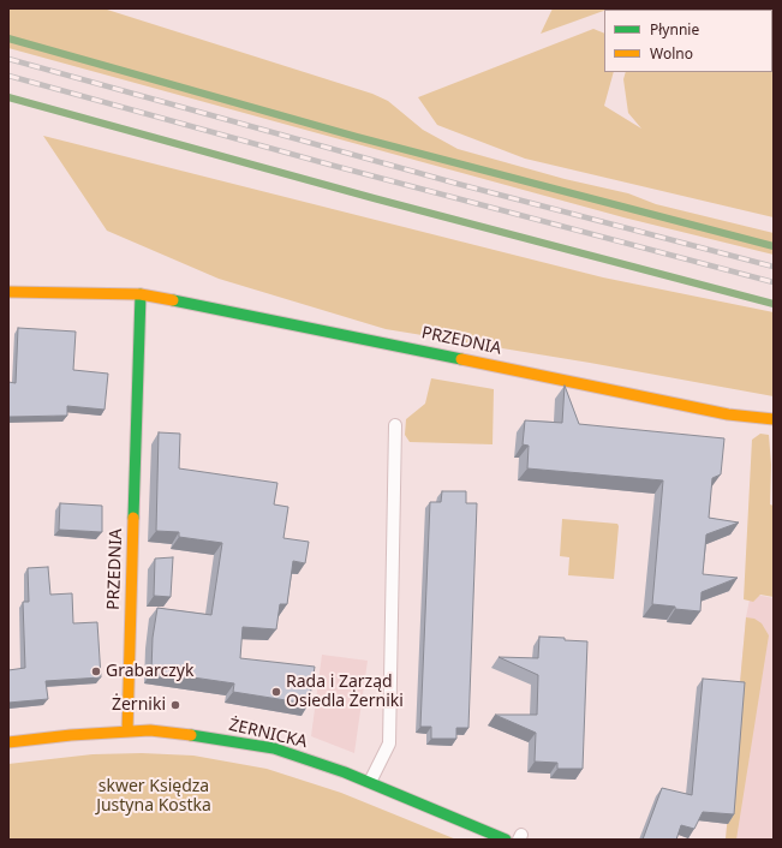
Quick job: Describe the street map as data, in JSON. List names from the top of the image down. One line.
{"streets":{"street":["PRZEDNIA","ŻERNICKA"]},"crossings":[["PRZEDNIA","ŻERNICKA"]],"parks":["skwer Księdza Justyna Kostka"],"places":["Grabarczyk","Rada i Zarząd Osiedla Żerniki","Żerniki"],"legend":["Płynnie","Wolno"]}
